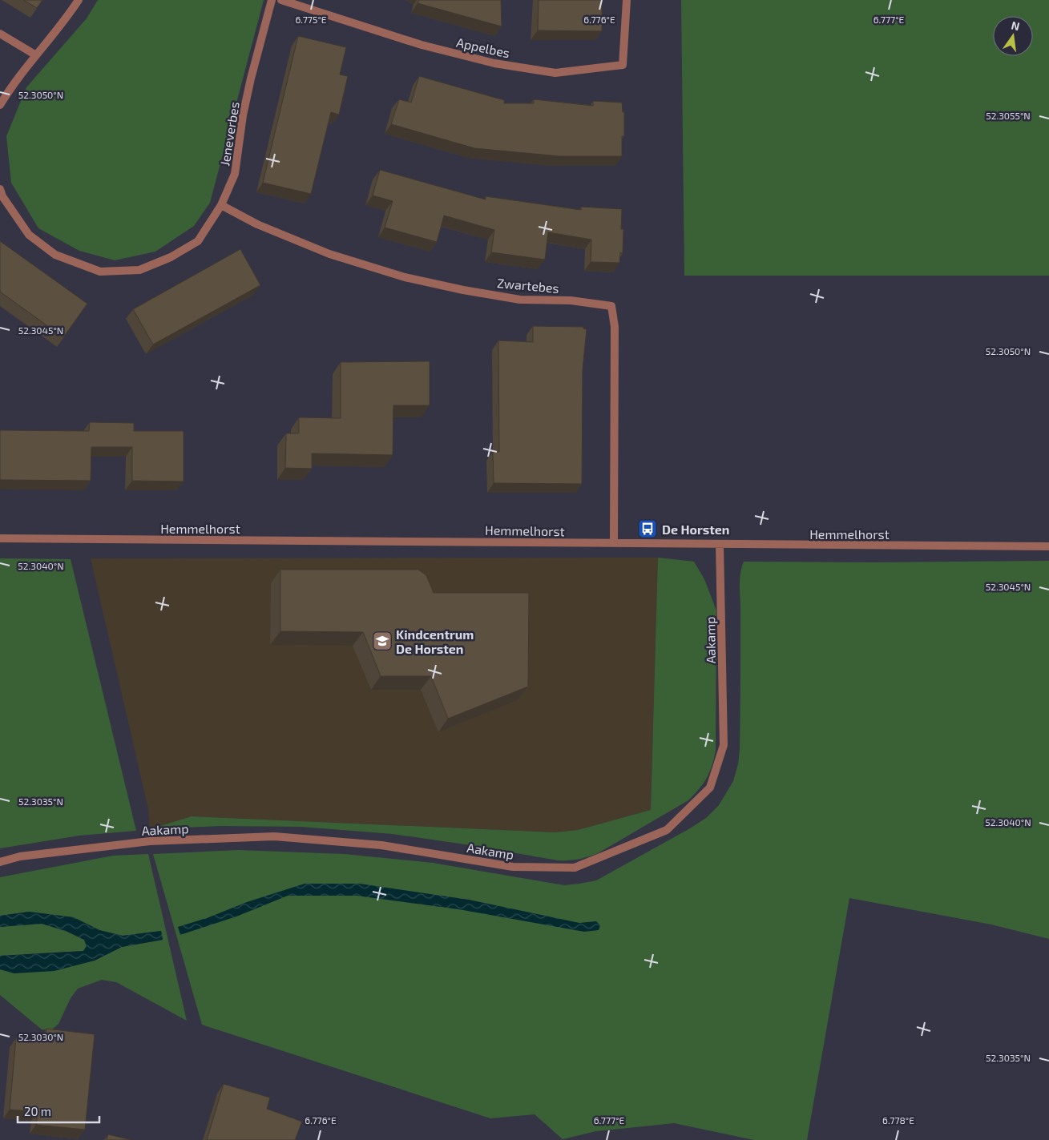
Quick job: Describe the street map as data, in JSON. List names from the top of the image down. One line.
{"streets":{"street":["Appelbes","Jeneverbes","Zwartebes","Hemmelhorst","Aakamp"]},"crossings":[["Jeneverbes","Zwartebes"],["Zwartebes","Hemmelhorst"],["Hemmelhorst","Aakamp"]],"places":{"bus stop":["De Horsten"],"school or university":["Kindcentrum De Horsten"]},"scale_bar":"20 m","north":"top","coordinates":["6.775°E","6.776°E","6.777°E","52.3050°N","52.3055°N","52.3045°N","52.3040°N","52.3035°N","52.3030°N","6.778°E"]}
